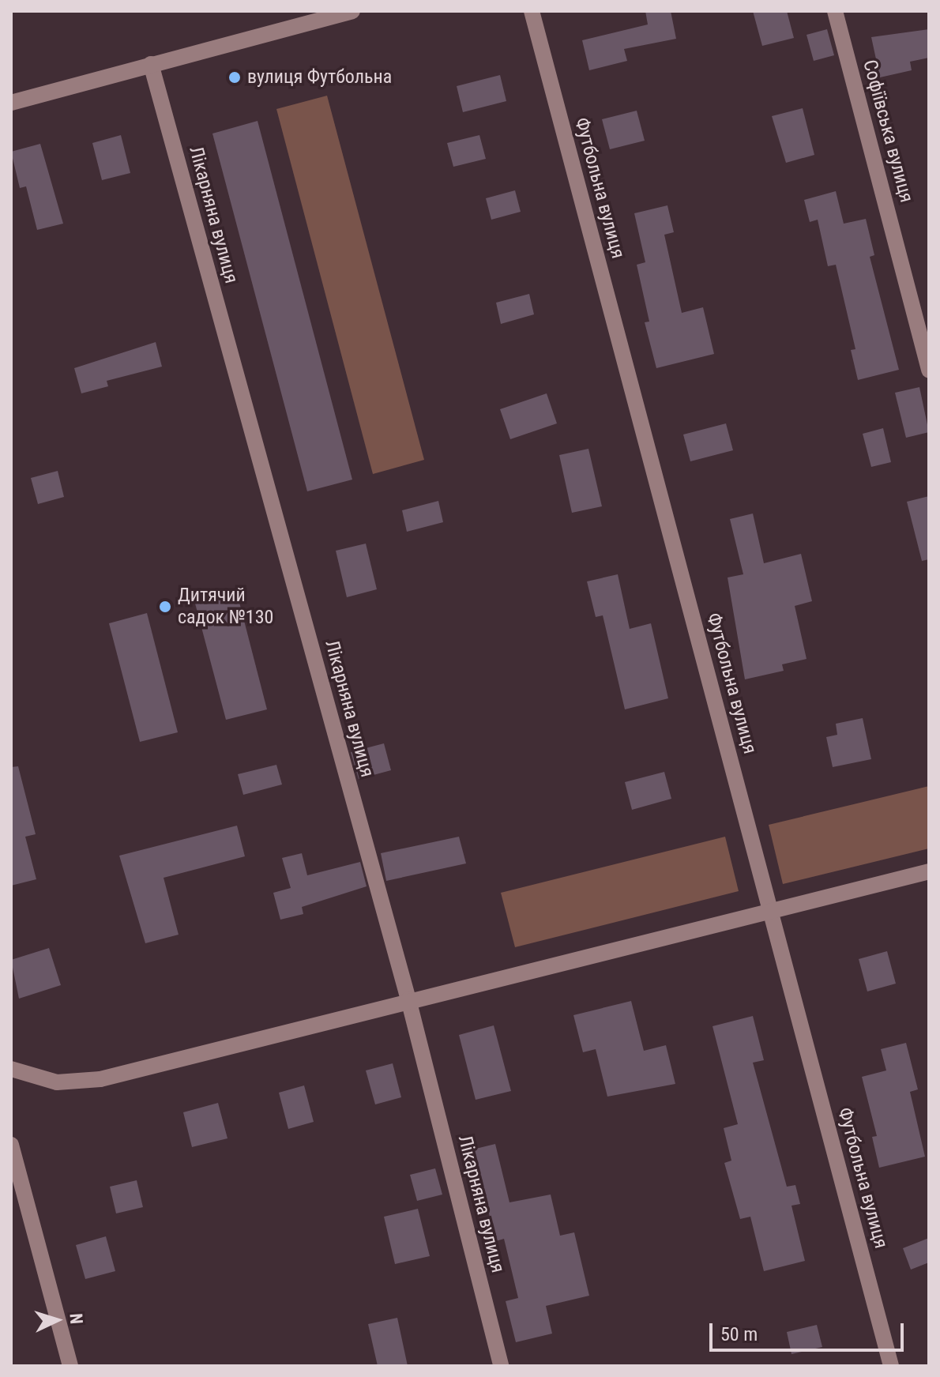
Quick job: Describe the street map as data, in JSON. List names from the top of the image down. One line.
{"streets":{"street":["Софіївська вулиця","Футбольна вулиця","Лікарняна вулиця"]},"places":["вулиця Футбольна","Дитячий садок №130"],"scale_bar":"50 m","north":"right"}
